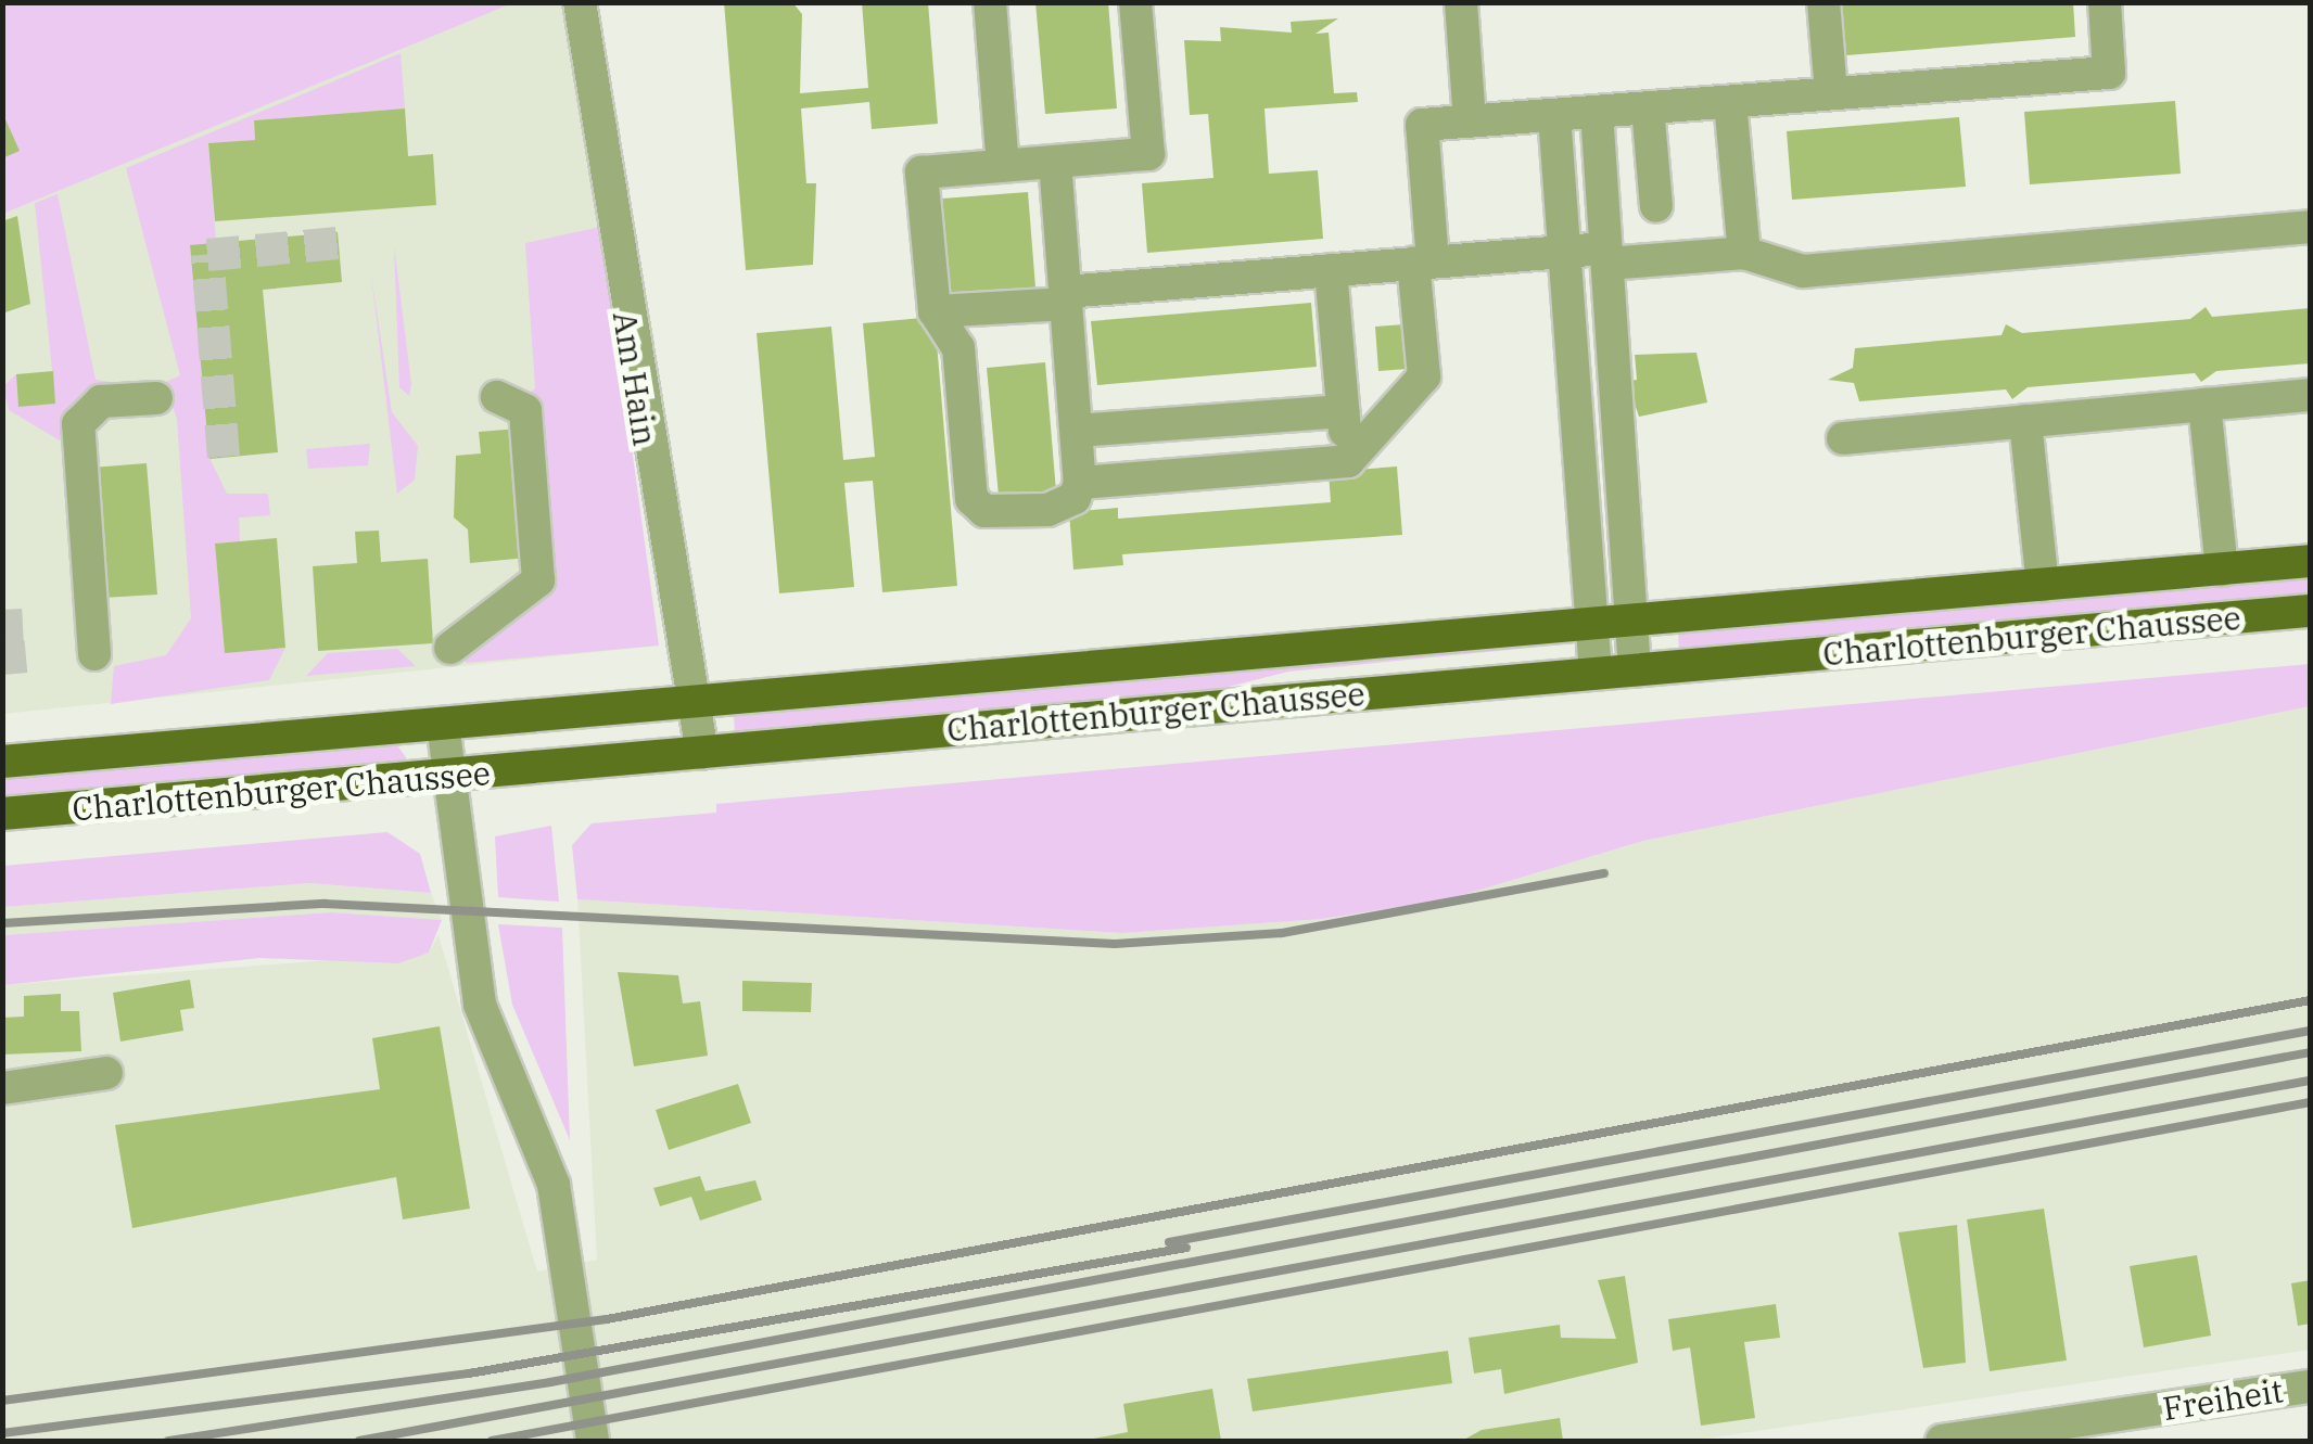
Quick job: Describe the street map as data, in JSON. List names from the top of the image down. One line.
{"streets":{"main road":["Charlottenburger Chaussee"],"street":["Am Hain","Freiheit"]},"crossings":[["Am Hain","Charlottenburger Chaussee"]]}
